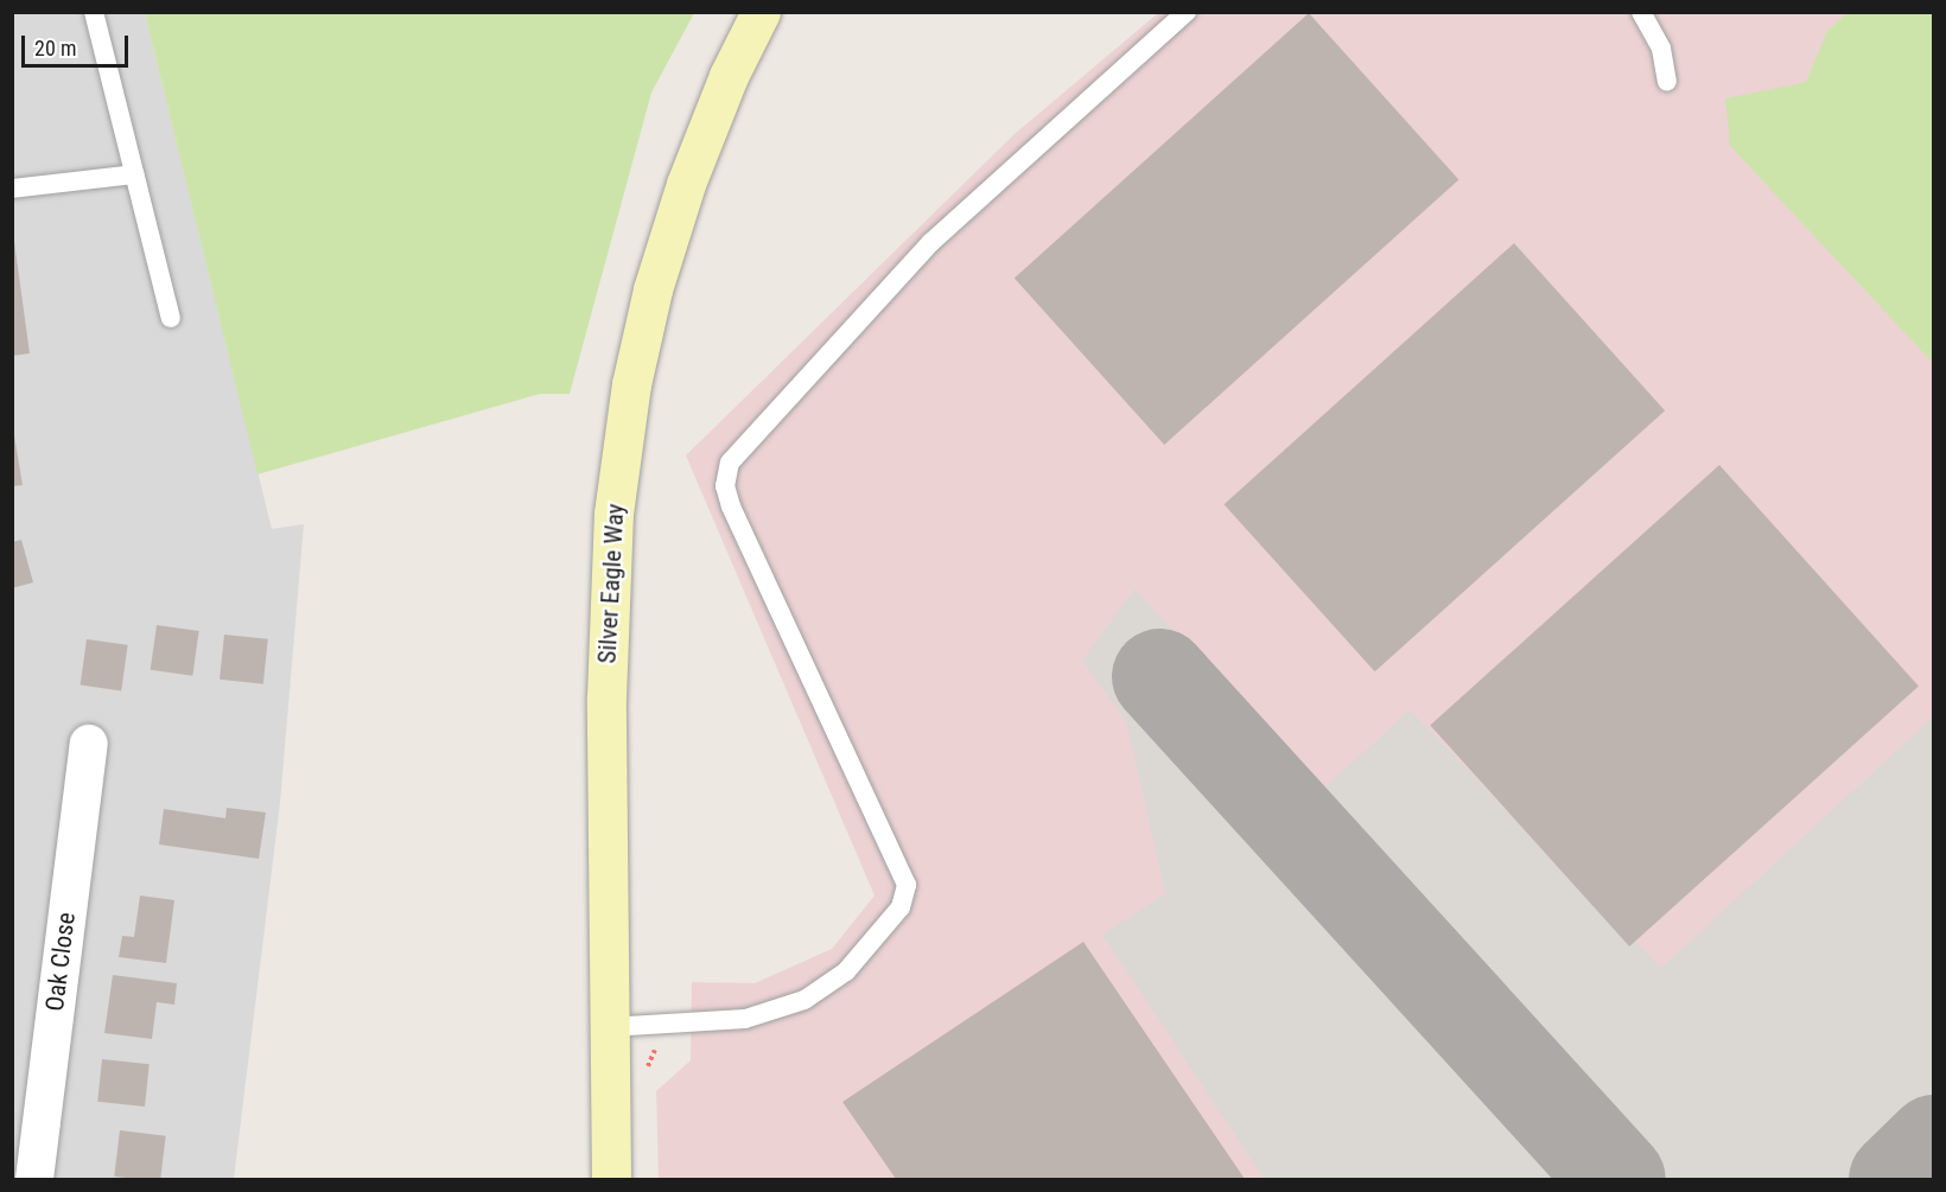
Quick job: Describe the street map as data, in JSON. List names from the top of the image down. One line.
{"streets":{"street":["Silver Eagle Way","Oak Close"]},"scale_bar":"20 m"}
